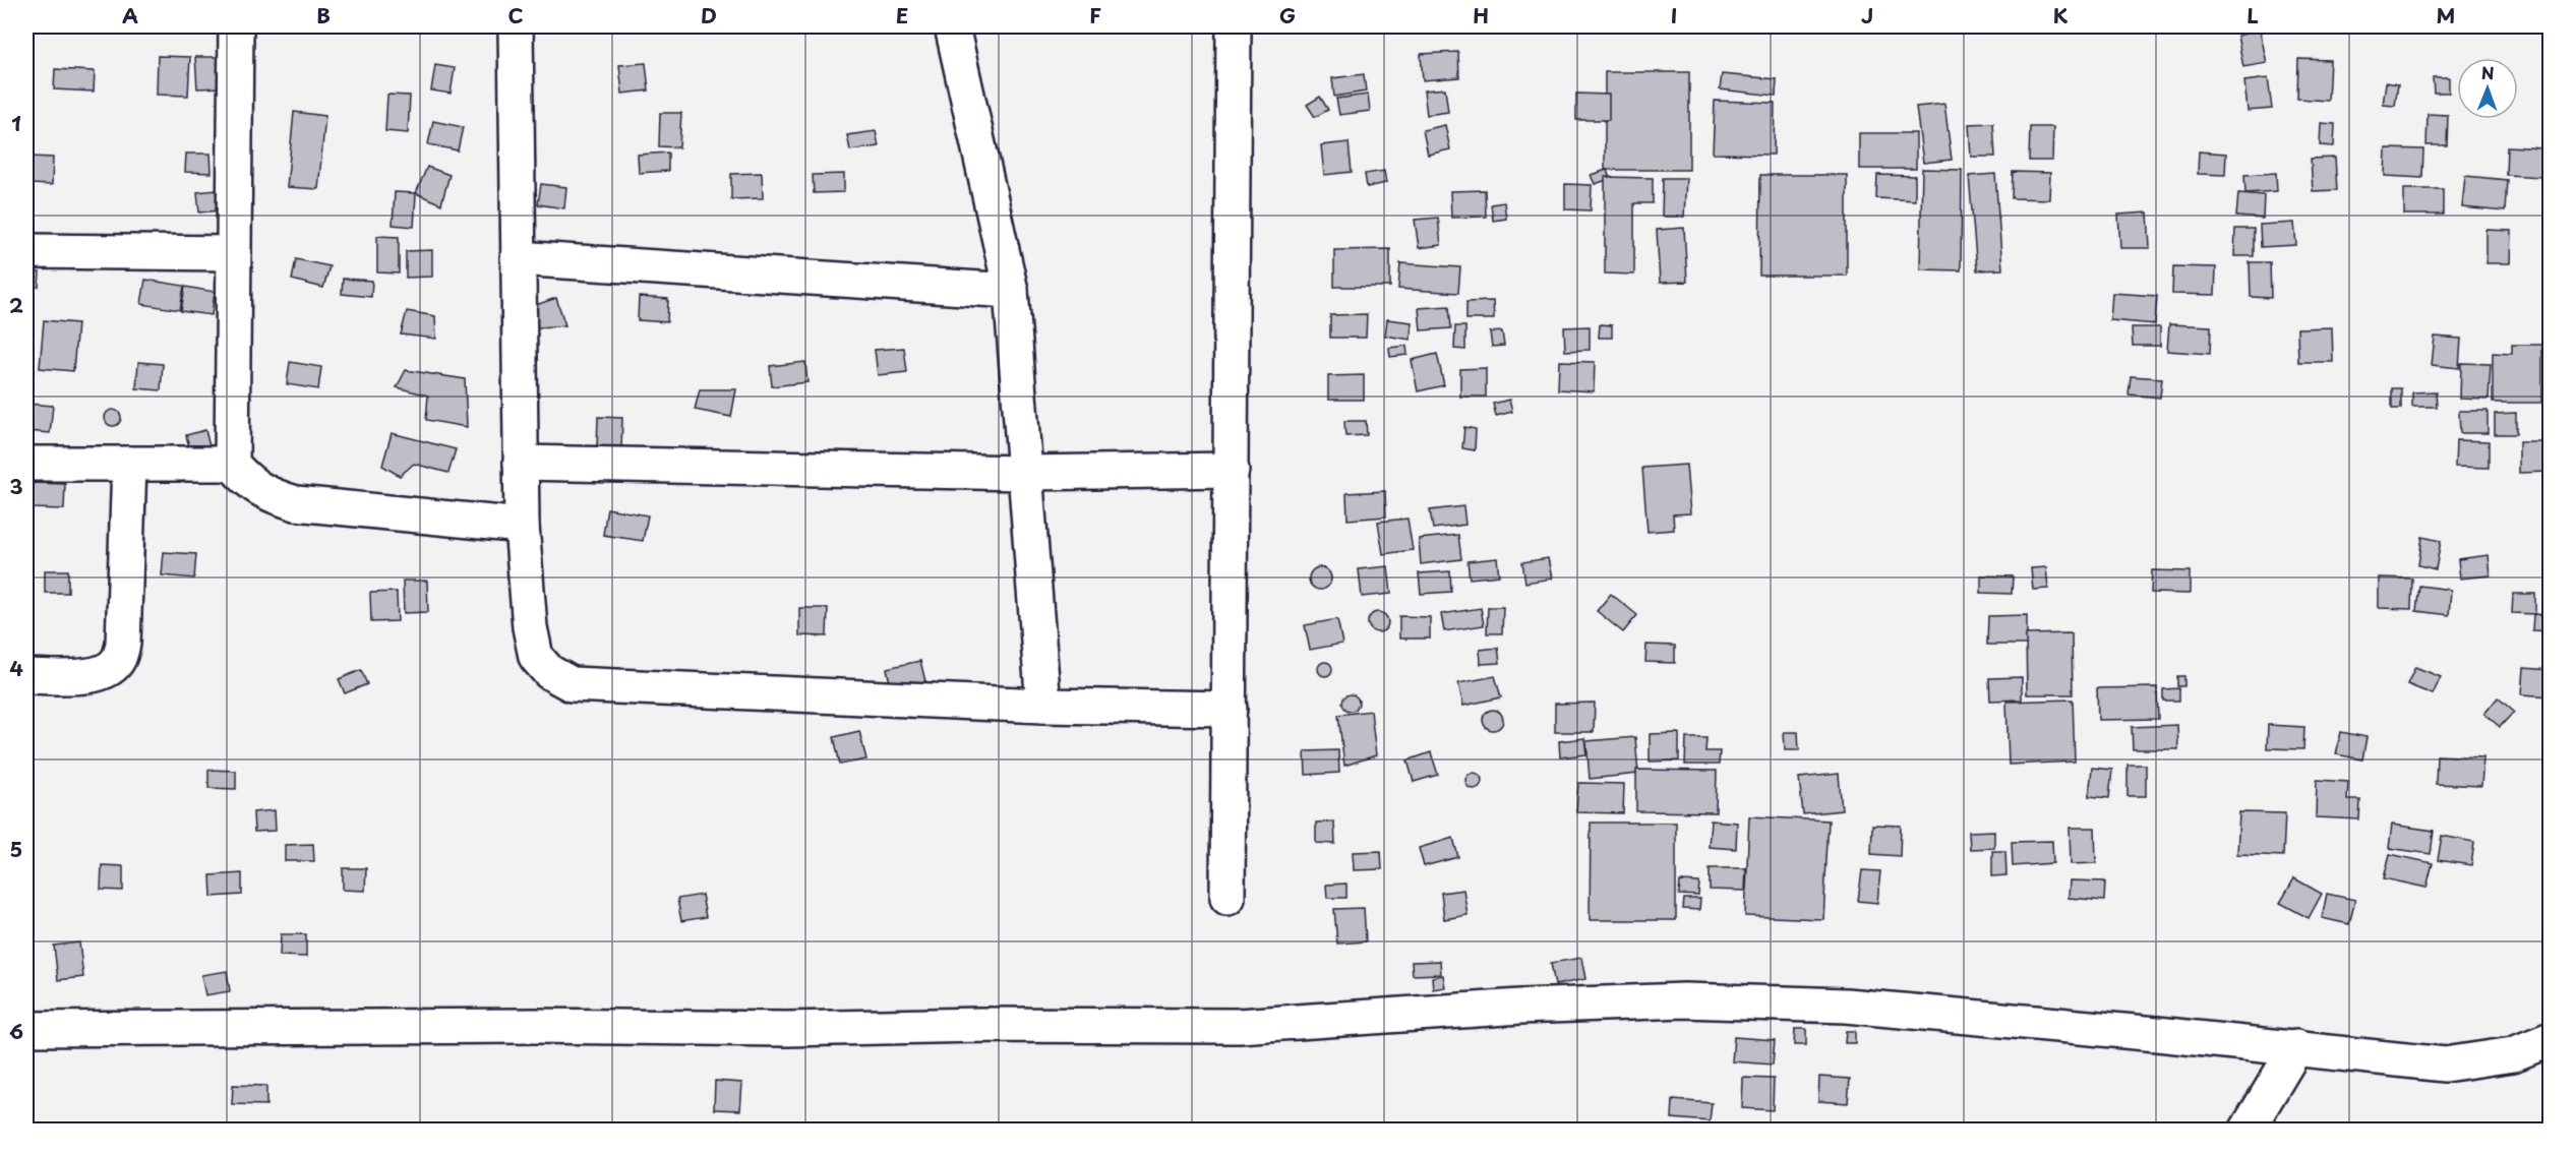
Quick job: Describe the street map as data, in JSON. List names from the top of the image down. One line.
{"north":"top","grid":{"columns":["A","B","C","D","E","F","G","H","I","J","K","L","M"],"rows":["1","2","3","4","5","6"]}}
